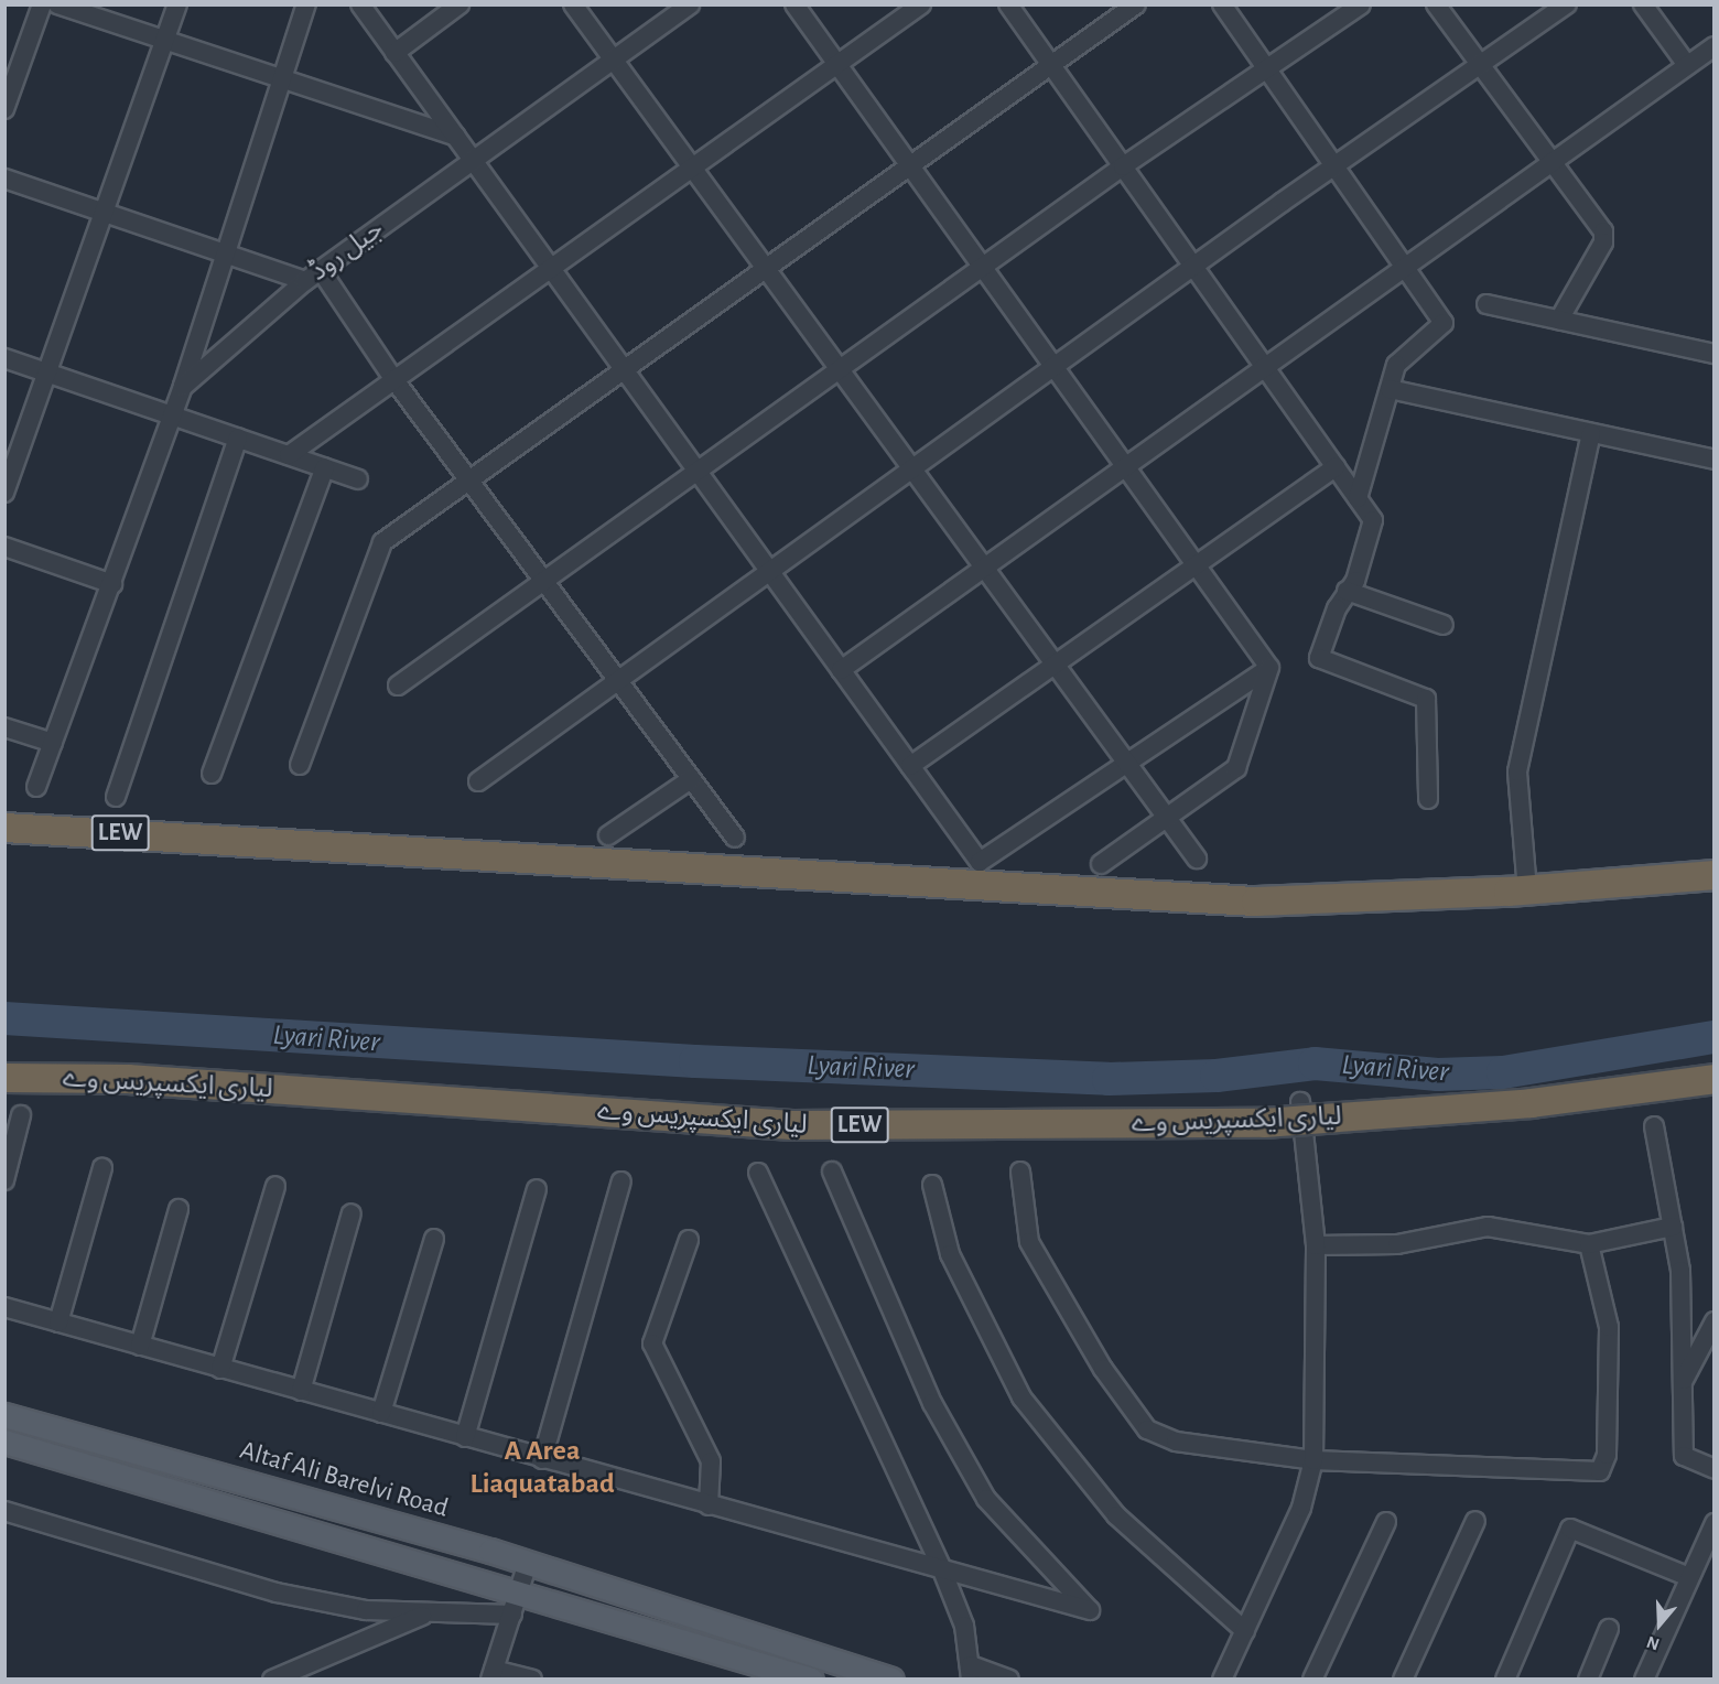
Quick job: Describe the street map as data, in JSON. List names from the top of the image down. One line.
{"streets":{"highway":["LEW","لیاری ایکسپریس وے"],"main road":["Altaf Ali Barelvi Road"],"street":["جیل روڈ"]},"districts":["A Area Liaquatabad"],"water":["Lyari River"],"north":"bottom"}
